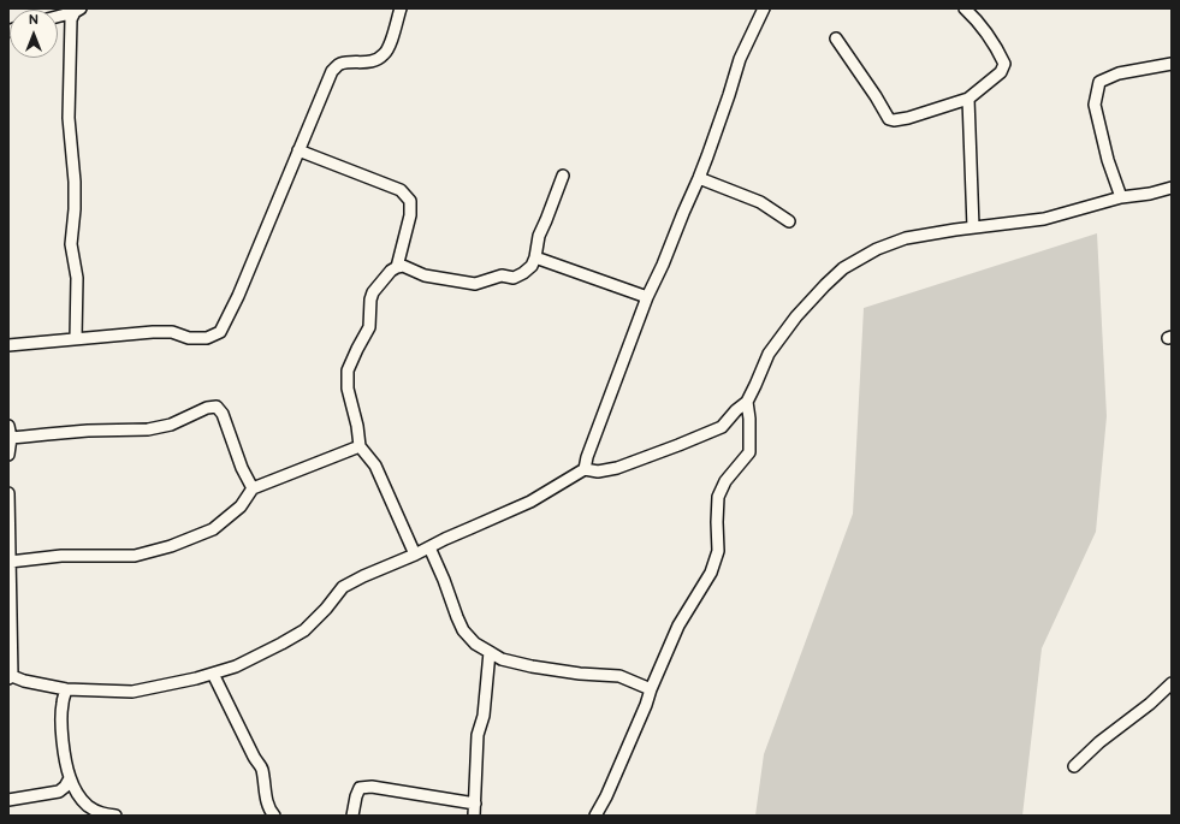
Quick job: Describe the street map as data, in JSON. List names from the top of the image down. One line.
{"north":"top"}
